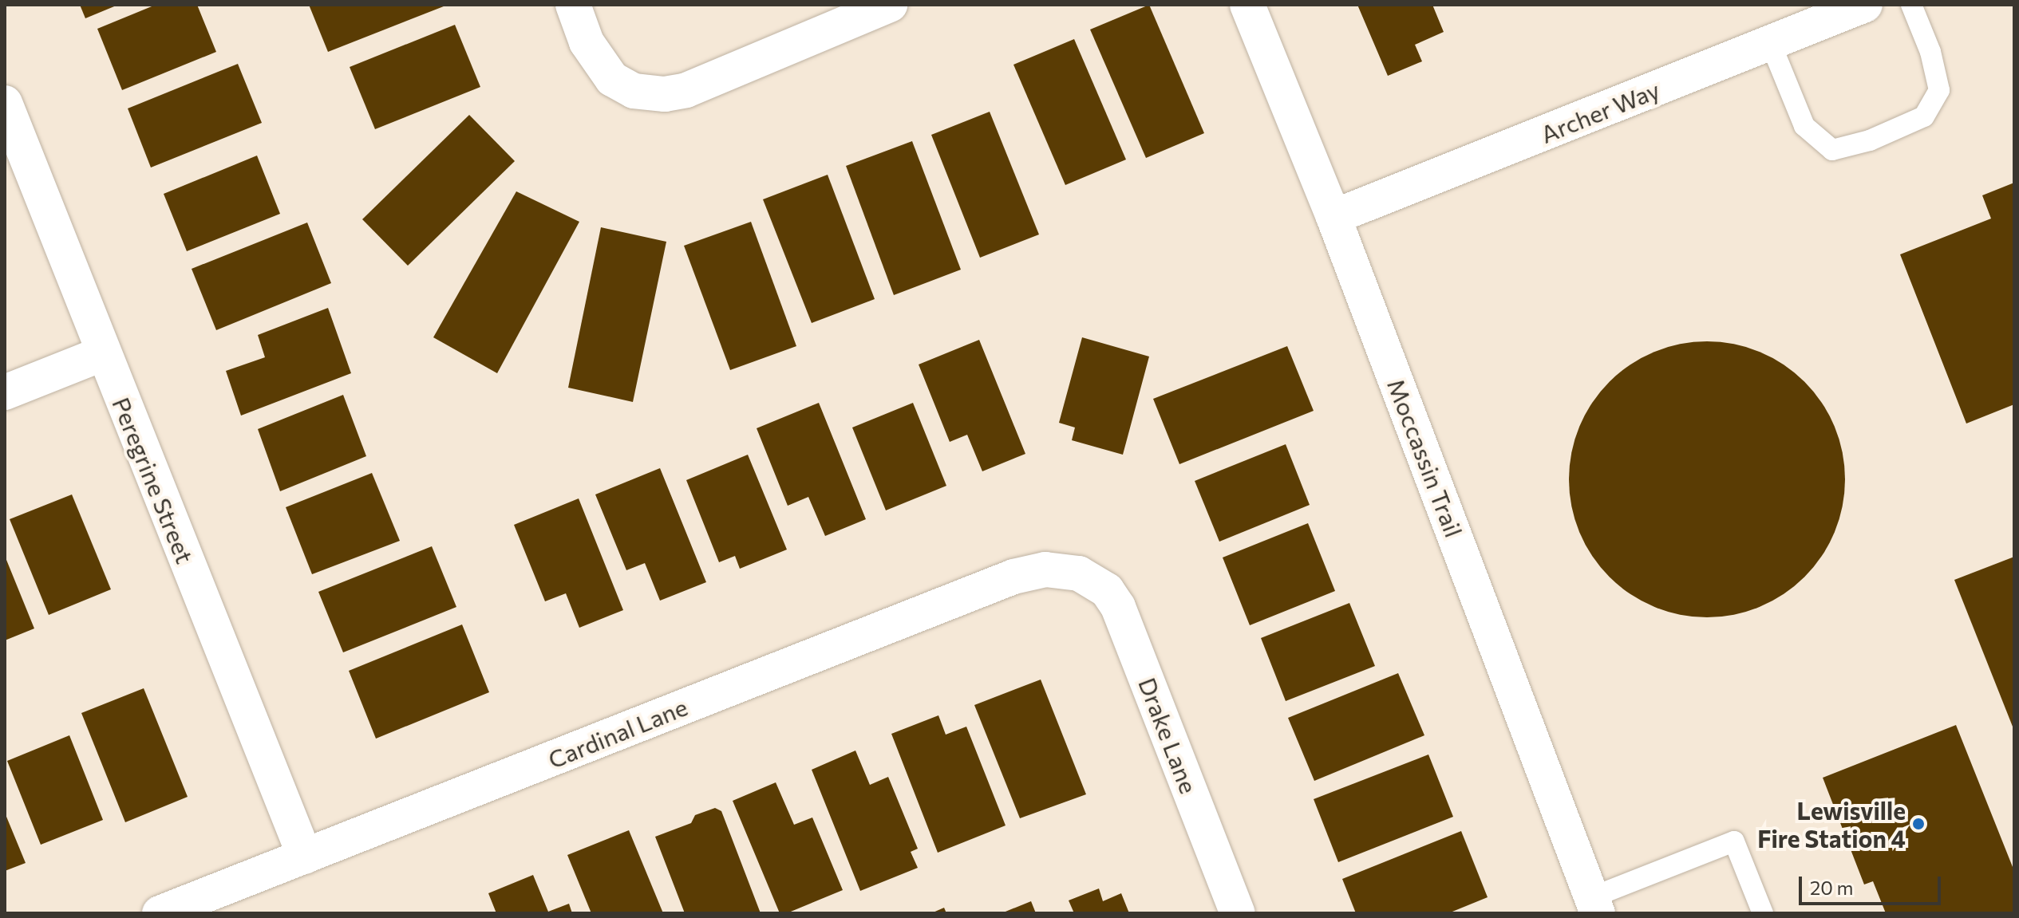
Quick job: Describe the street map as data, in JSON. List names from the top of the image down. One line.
{"streets":{"street":["Archer Way","Moccassin Trail","Peregrine Street","Cardinal Lane","Drake Lane"]},"crossings":[["Archer Way","Moccassin Trail"],["Peregrine Street","Cardinal Lane"],["Cardinal Lane","Drake Lane"]],"places":["Lewisville Fire Station 4"],"scale_bar":"20 m"}
